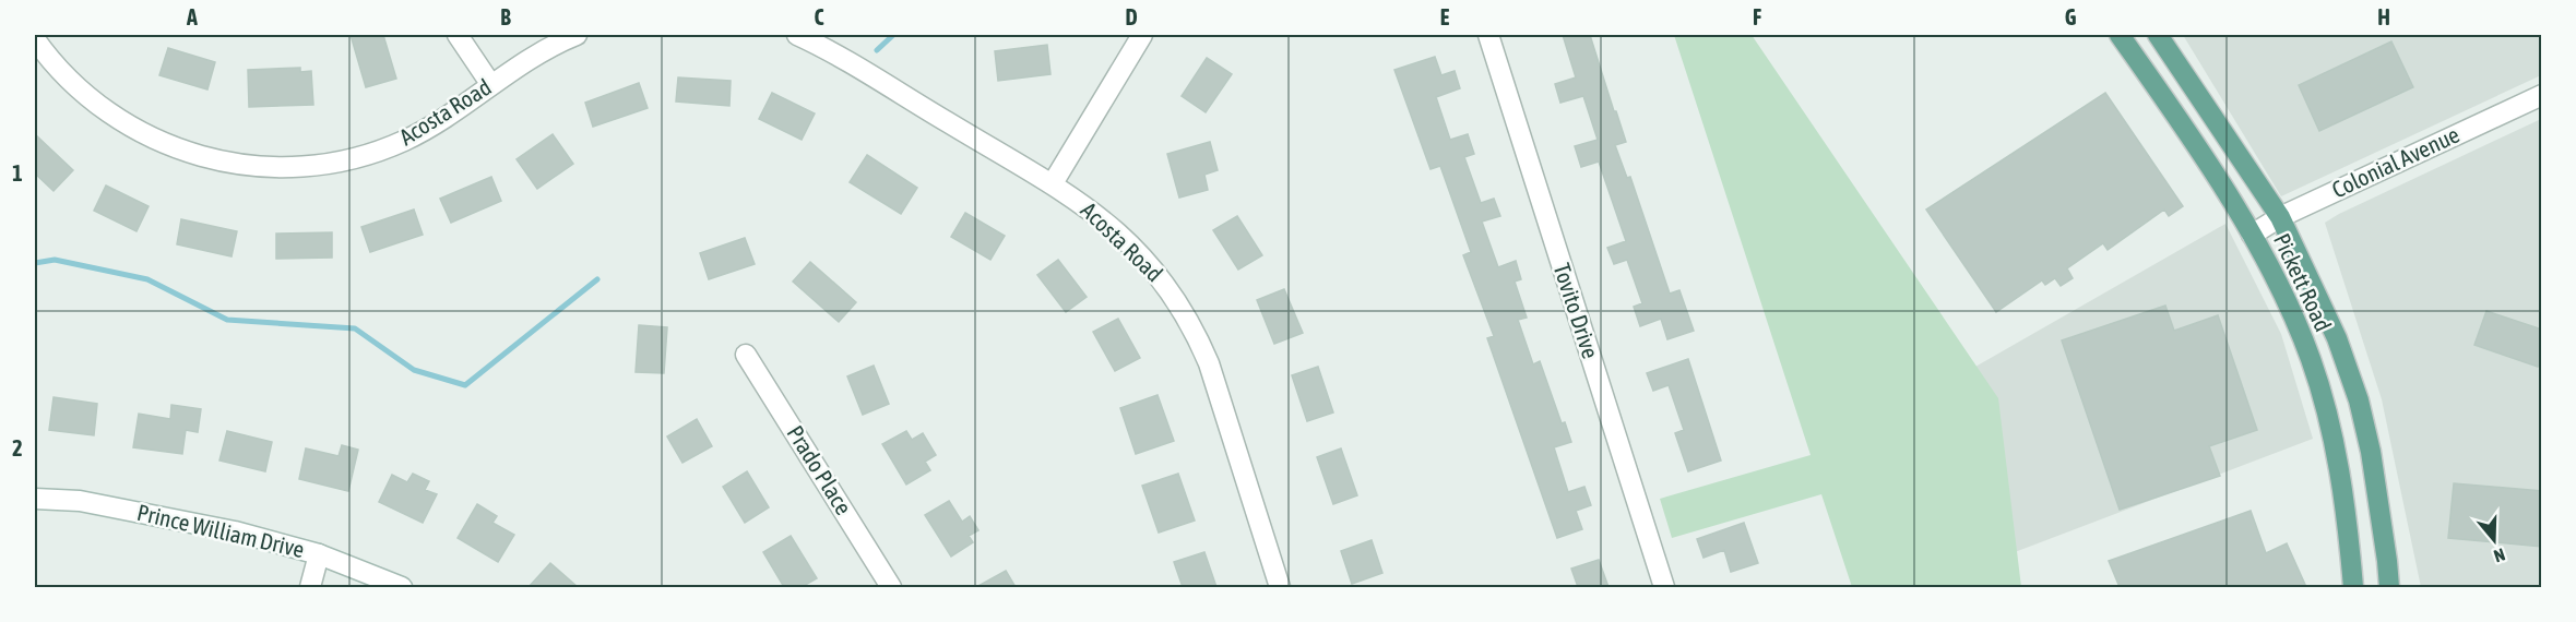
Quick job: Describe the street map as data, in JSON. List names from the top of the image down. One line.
{"streets":{"main road":["Pickett Road"],"street":["Acosta Road","Colonial Avenue","Tovito Drive","Prado Place","Prince William Drive"]},"crossings":[["Colonial Avenue","Pickett Road"]],"north":"bottom","grid":{"columns":["A","B","C","D","E","F","G","H"],"rows":["1","2"]}}
